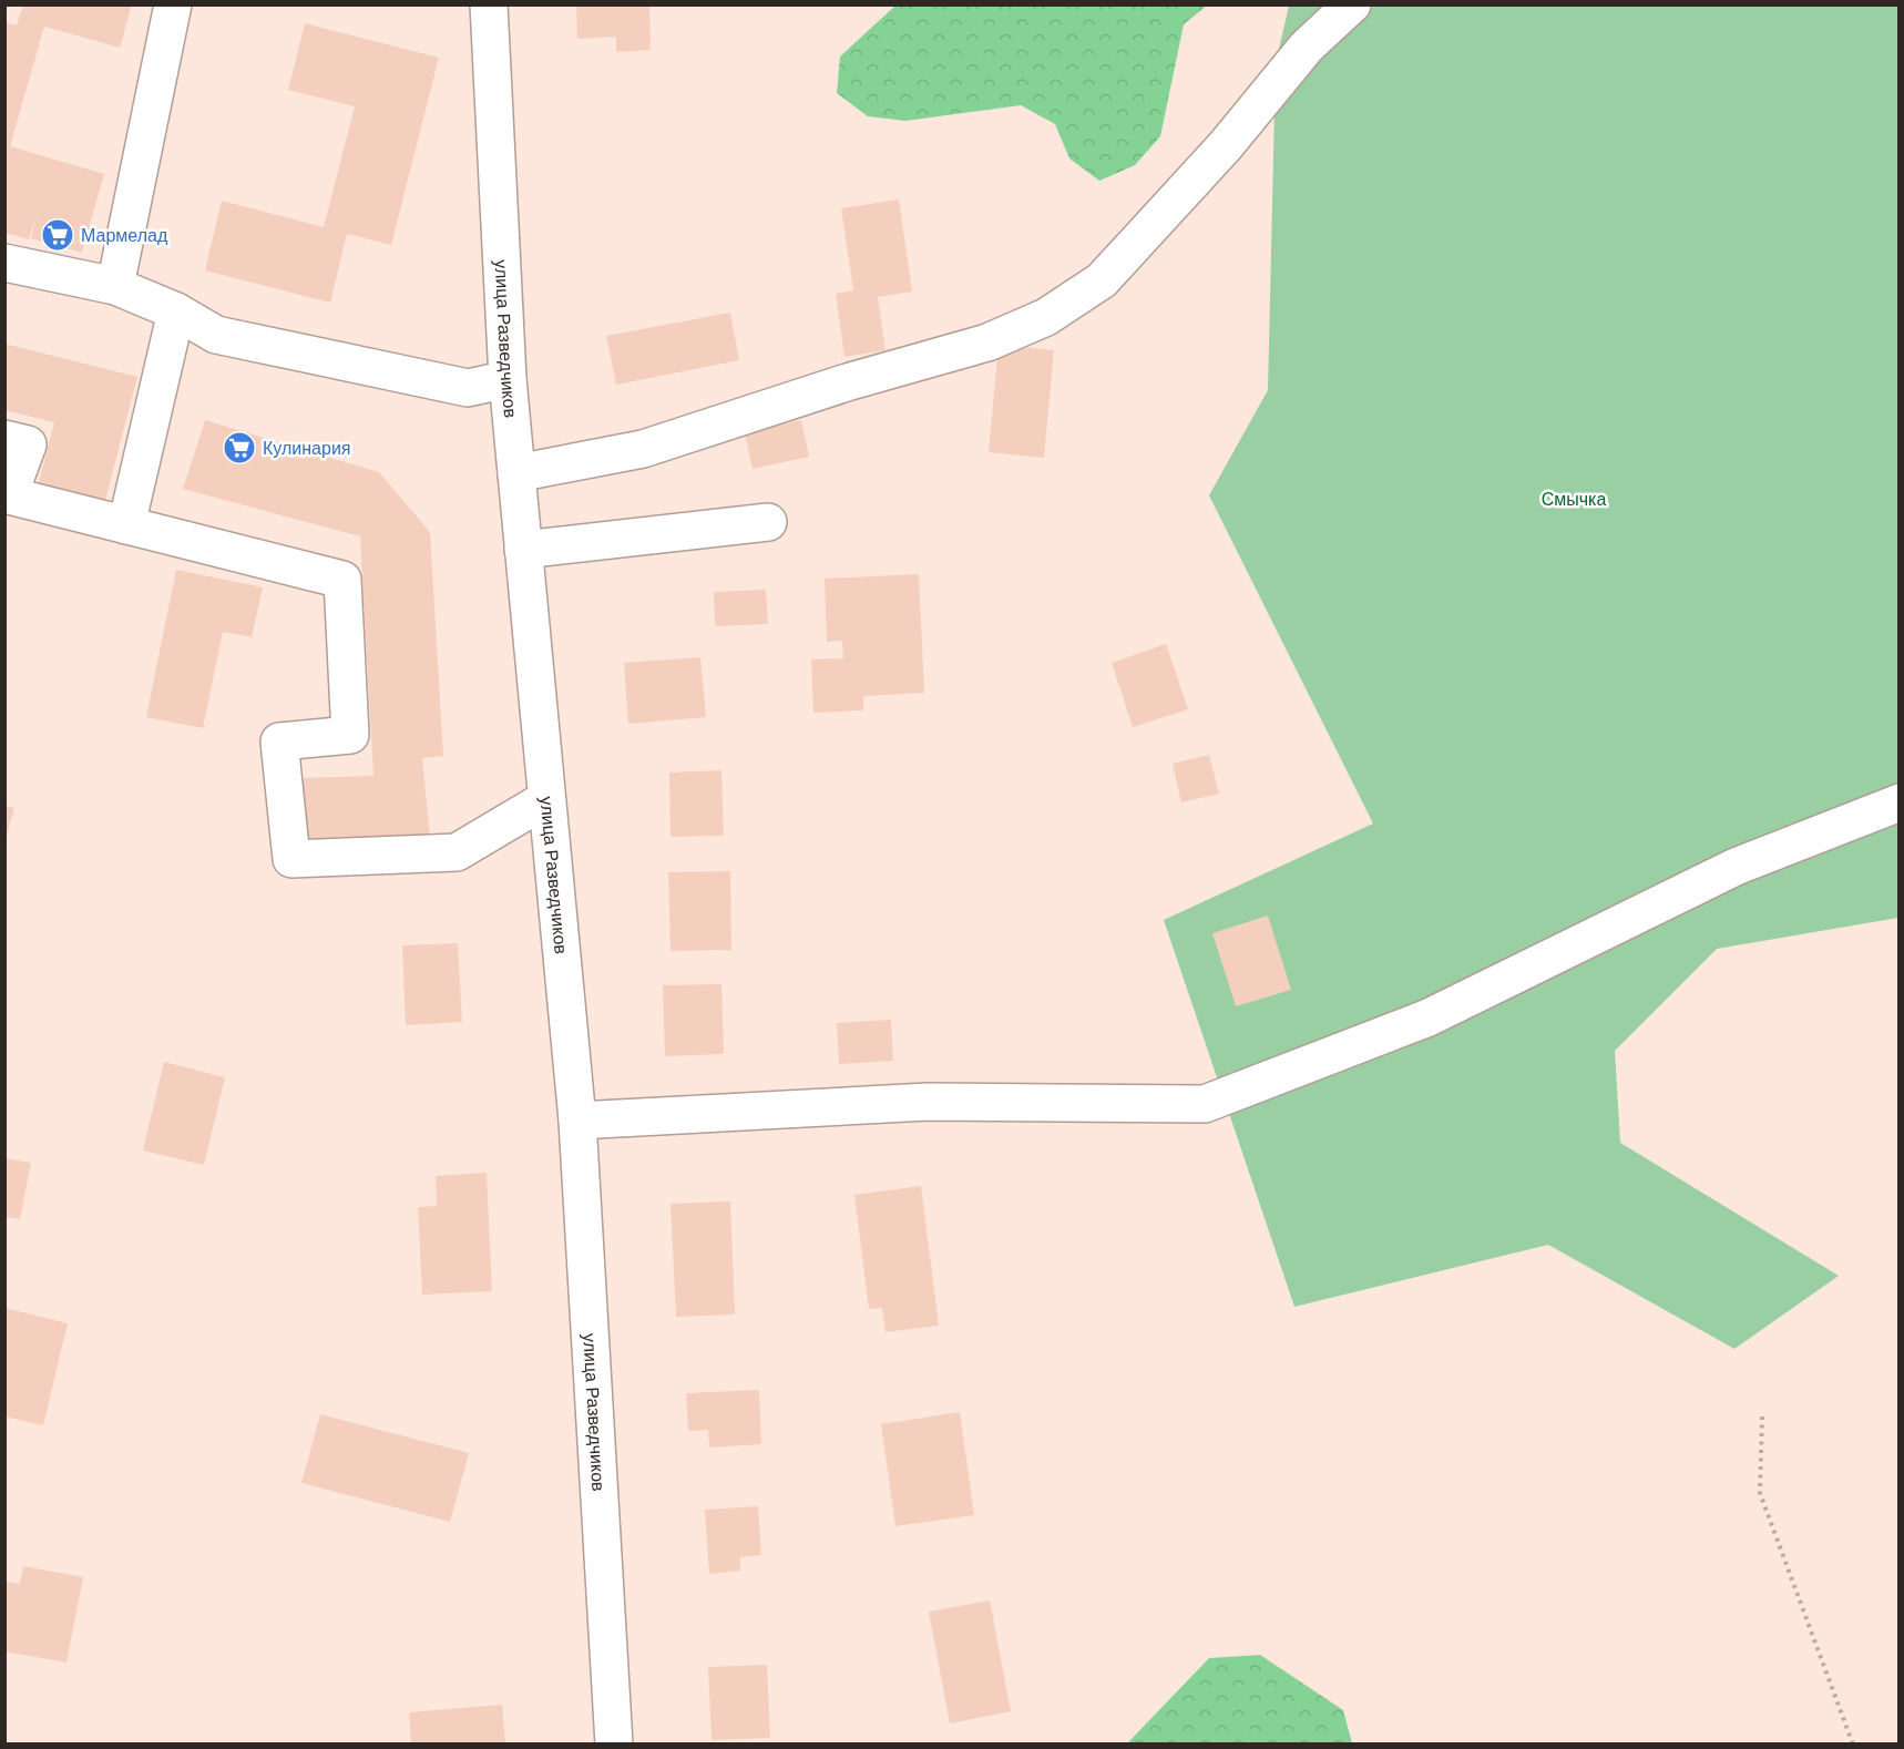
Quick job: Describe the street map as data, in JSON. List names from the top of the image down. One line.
{"streets":{"street":["улица Разведчиков"]},"parks":["Смычка"],"places":{"supermarket":["Мармелад","Кулинария"]}}
